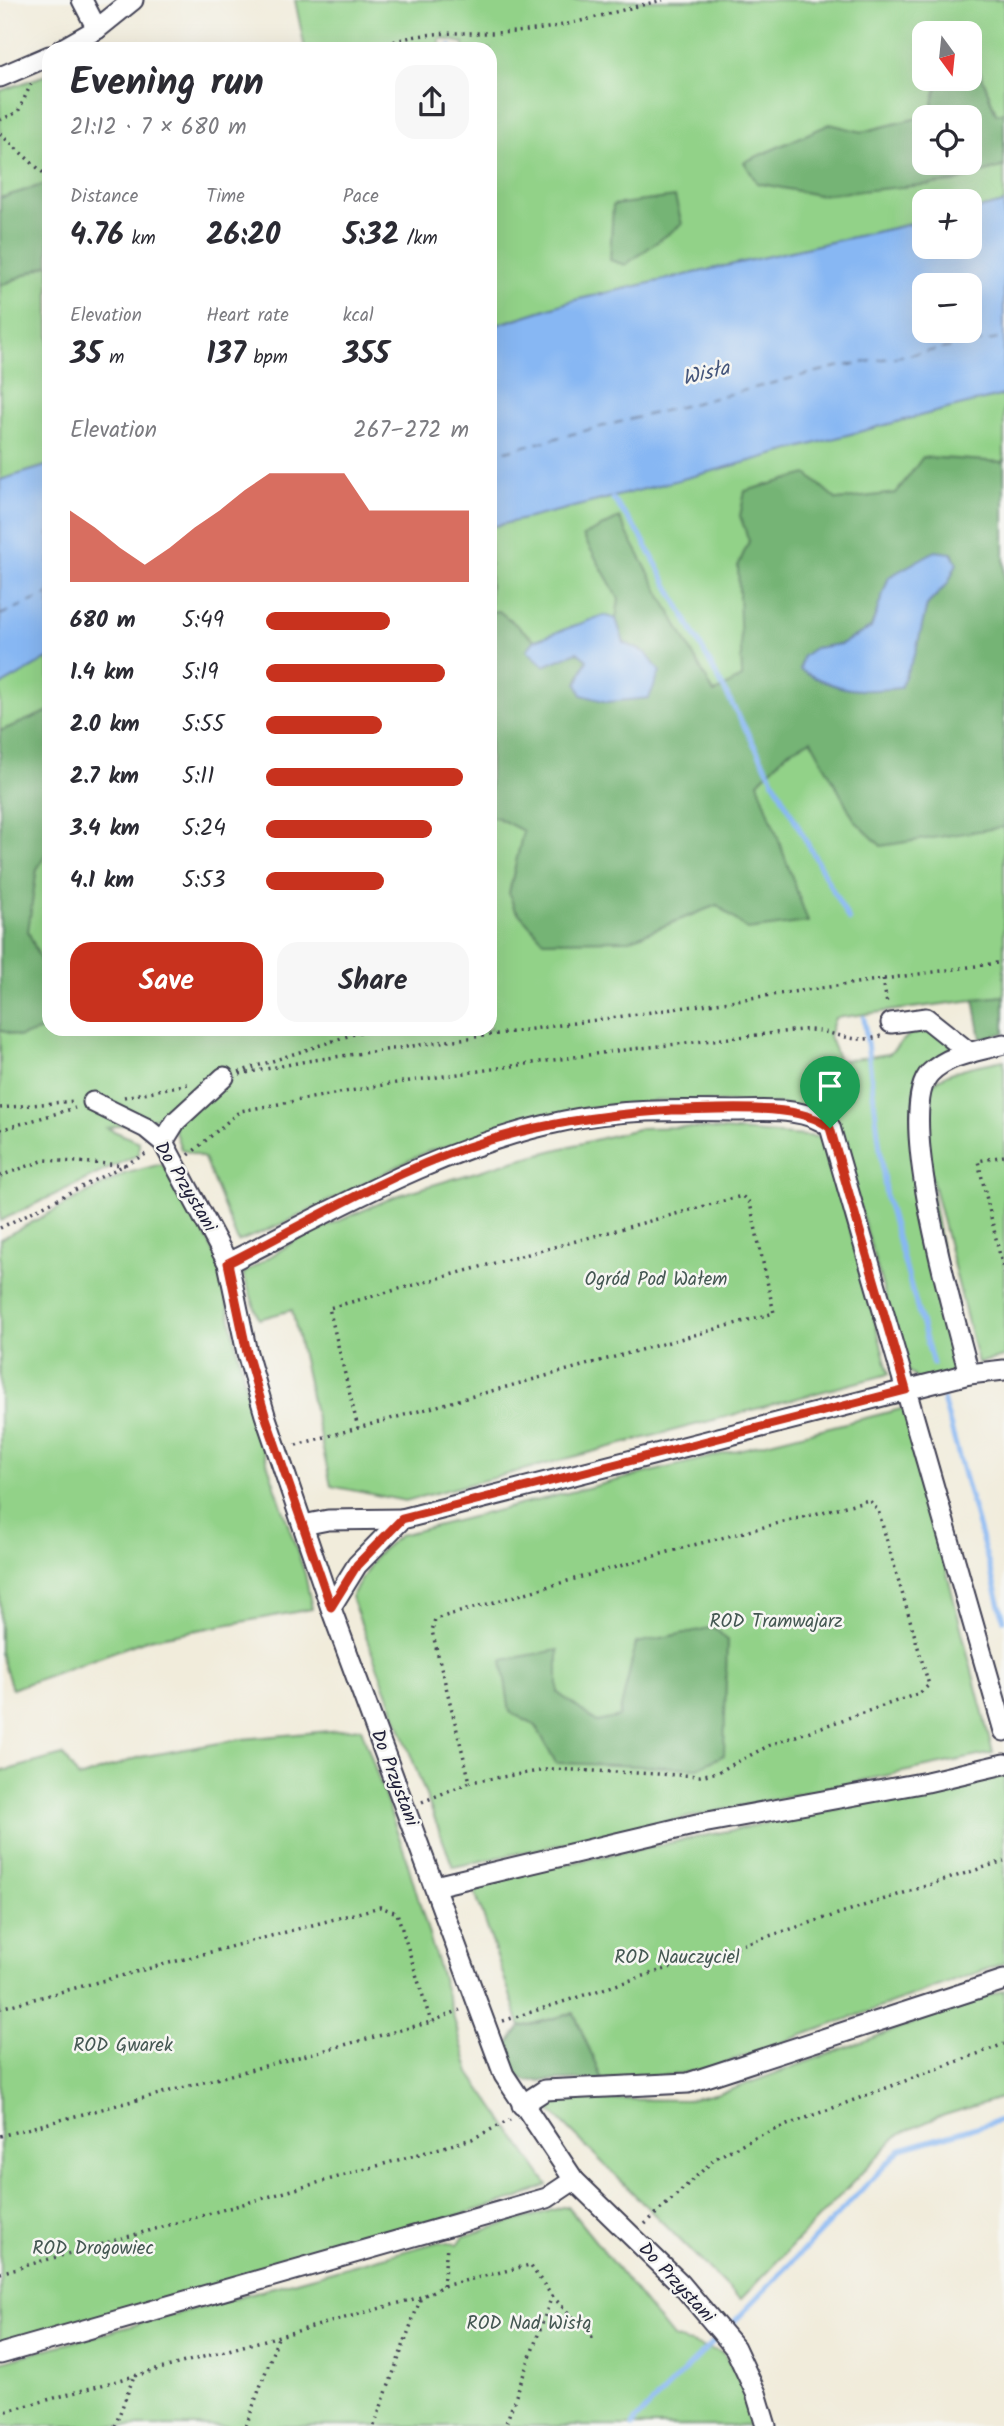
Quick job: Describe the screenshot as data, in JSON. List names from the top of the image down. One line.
{"streets":{"street":["Do Przystani"]},"water":["Wisła"],"parks":["Ogród Pod Wałem","ROD Tramwajarz","ROD Nauczyciel","ROD Gwarek","ROD Drogowiec","ROD Nad Wisłą"],"north":"bottom","page":{"map_buttons":["+","−"],"heading":["Evening run","21:12 · 7 × 680 m"],"stats":[["Distance","4.76 km"],["Time","26:20"],["Pace","5:32 /km"],["Elevation","35 m"],["Heart rate","137 bpm"],["kcal","355"]],"chart":["Elevation","267–272 m"],"list":[{"name":"680 m","note":"5:49"},{"name":"1.4 km","note":"5:19"},{"name":"2.0 km","note":"5:55"},{"name":"2.7 km","note":"5:11"},{"name":"3.4 km","note":"5:24"},{"name":"4.1 km","note":"5:53"}],"buttons":["Save","Share"]}}
